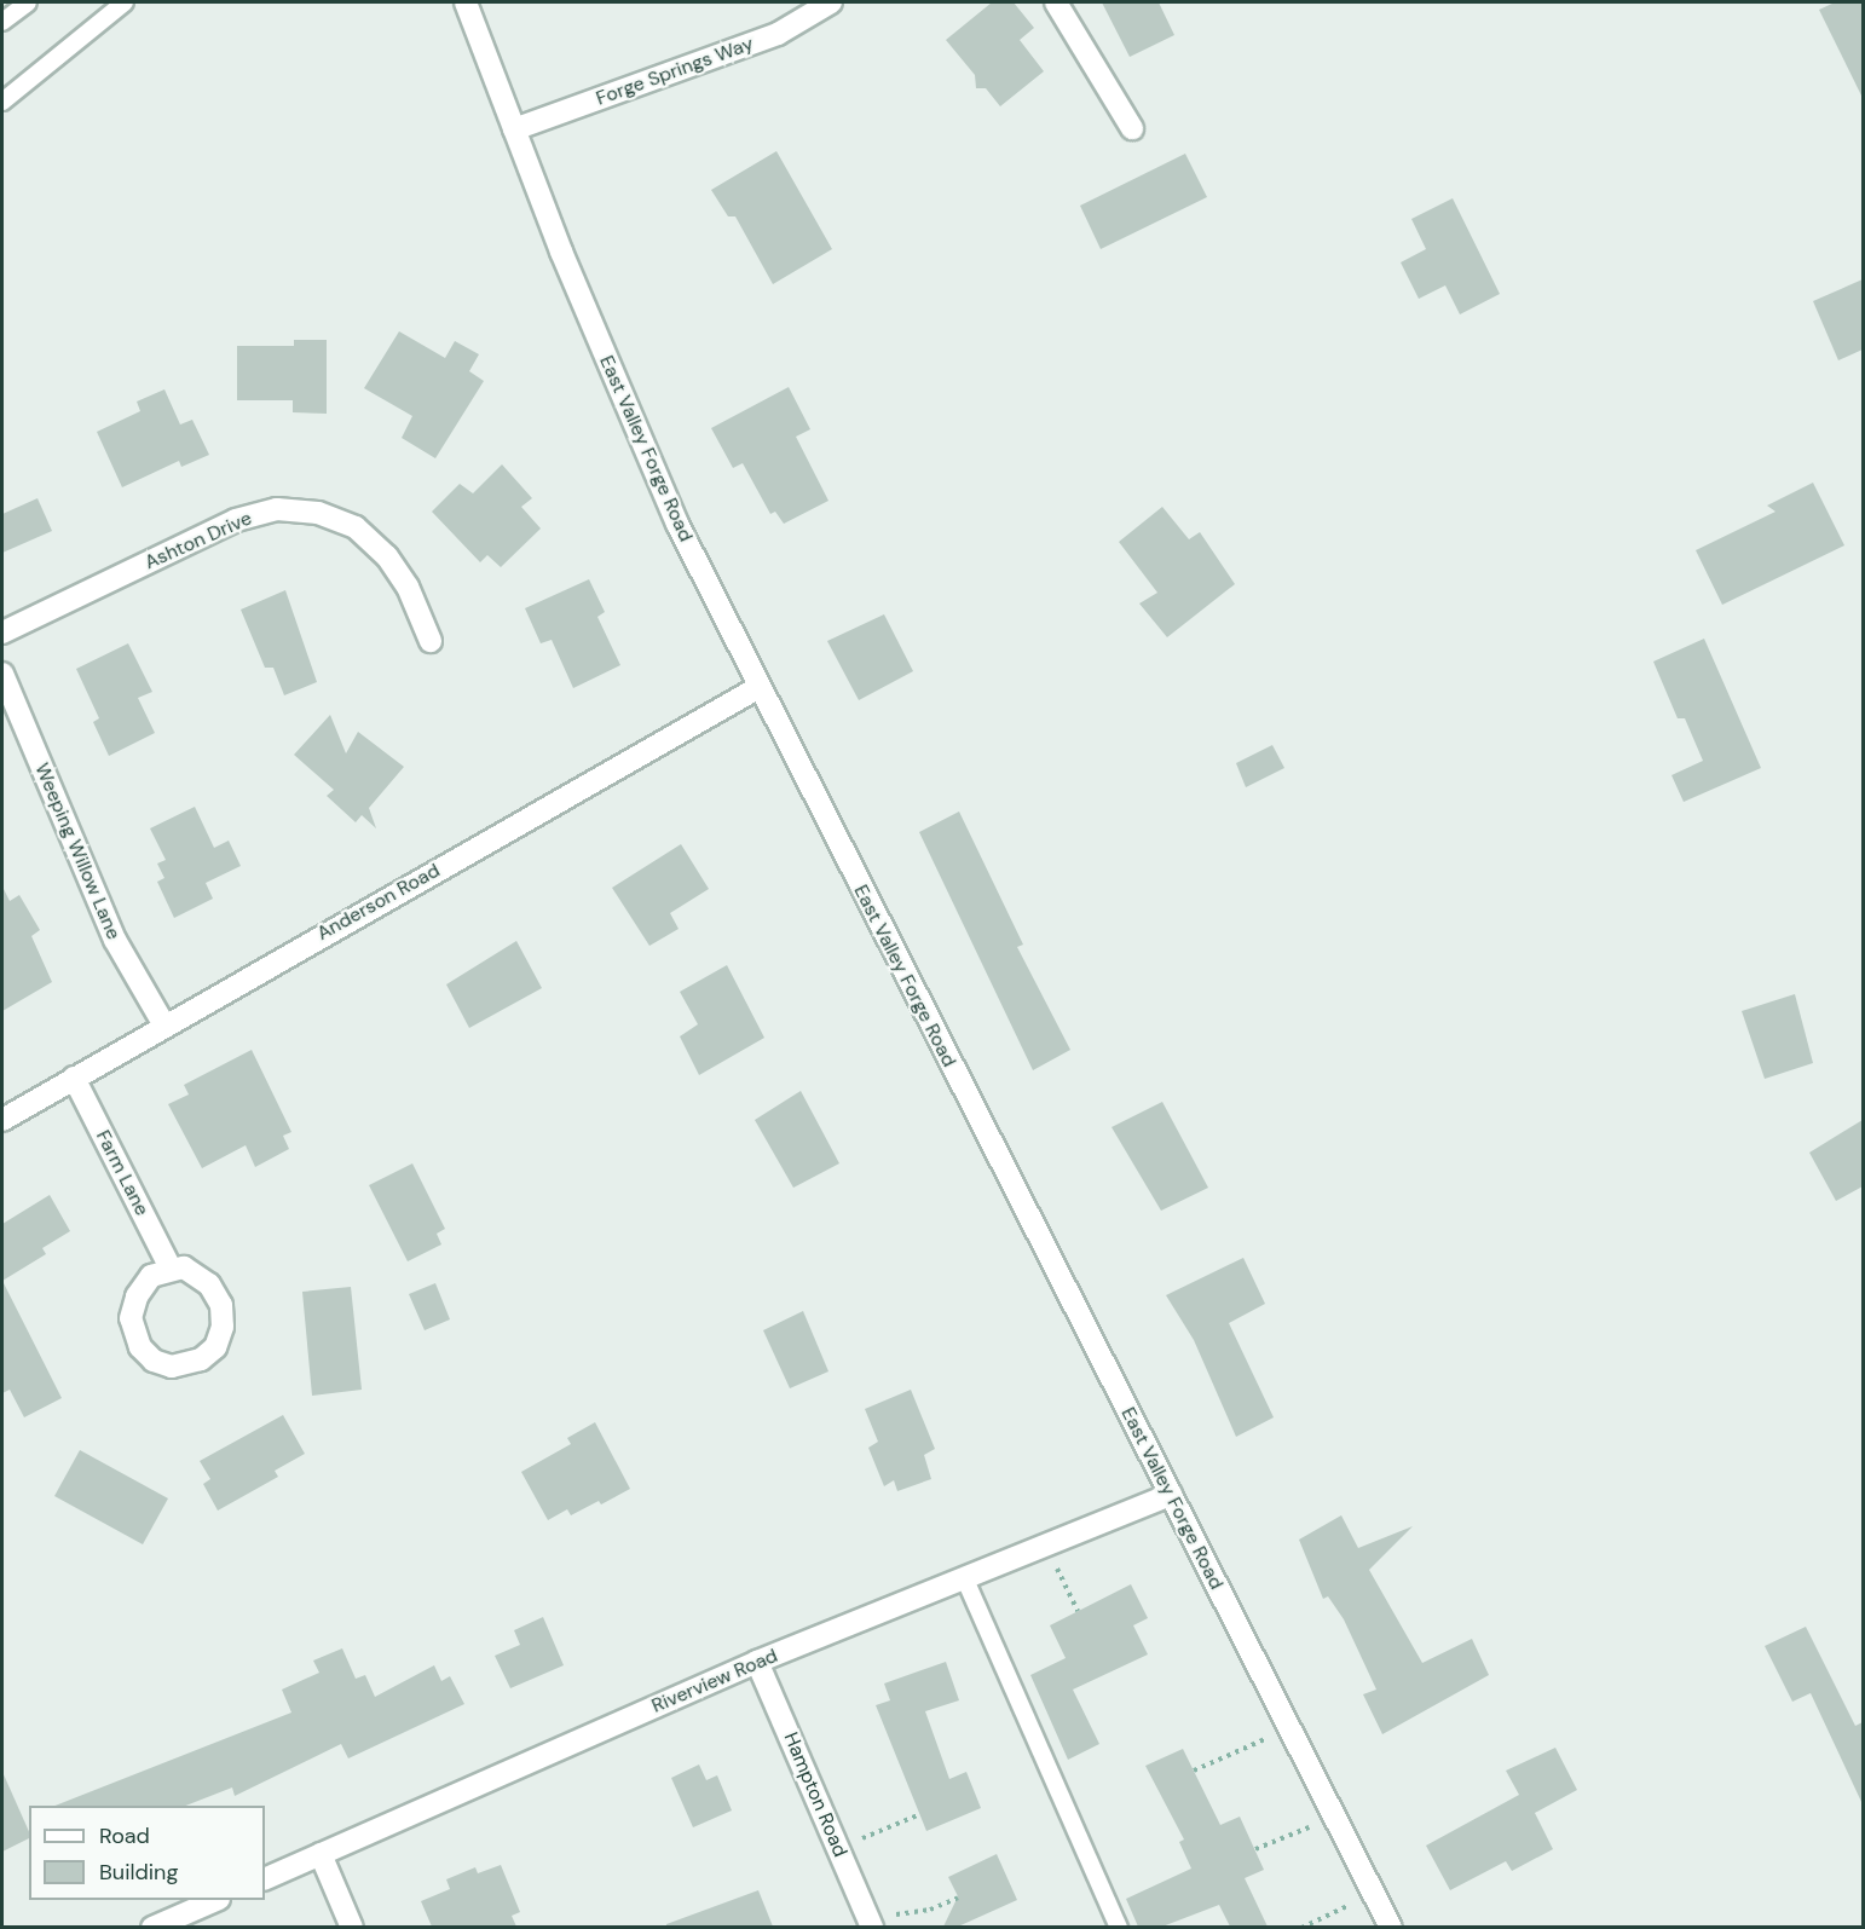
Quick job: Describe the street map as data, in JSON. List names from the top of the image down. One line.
{"streets":{"street":["Forge Springs Way","East Valley Forge Road","Ashton Drive","Weeping Willow Lane","Anderson Road","Farm Lane","Riverview Road","Hampton Road"]},"crossings":[["Forge Springs Way","East Valley Forge Road"],["East Valley Forge Road","Anderson Road"],["East Valley Forge Road","Riverview Road"],["Weeping Willow Lane","Anderson Road"],["Anderson Road","Farm Lane"],["Riverview Road","Hampton Road"]],"legend":["Road","Building"]}
